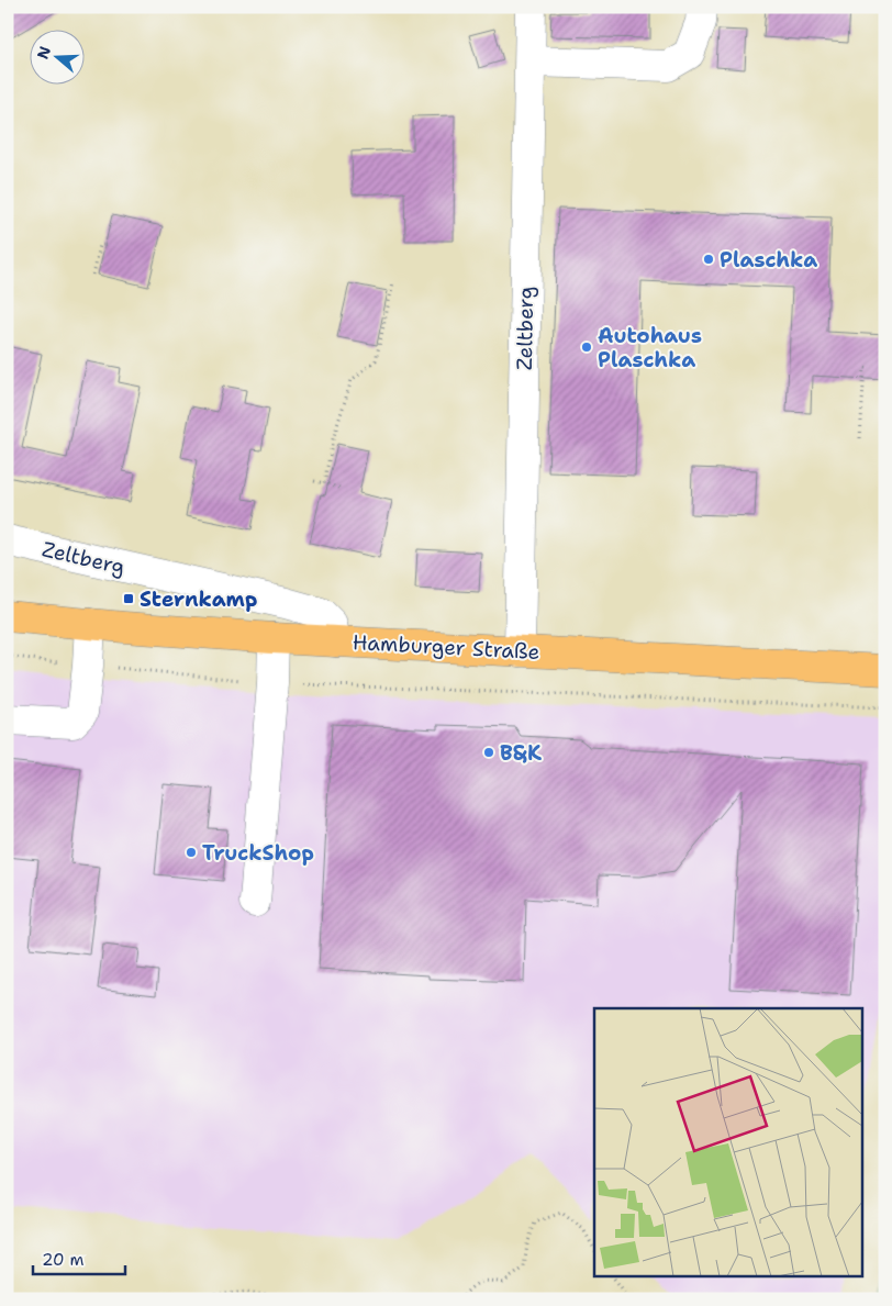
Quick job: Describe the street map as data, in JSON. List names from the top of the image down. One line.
{"streets":{"main road":["Hamburger Straße"],"street":["Zeltberg"]},"crossings":[["Zeltberg","Hamburger Straße"]],"places":{"other":["Plaschka","Autohaus Plaschka","B&K","TruckShop"],"transit":["Sternkamp"]},"scale_bar":"20 m","north":"left"}
